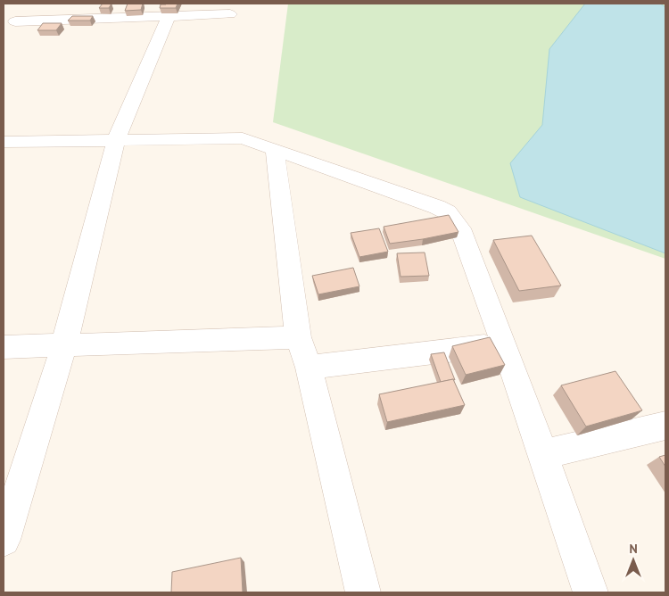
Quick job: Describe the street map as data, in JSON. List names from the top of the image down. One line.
{"north":"top"}
